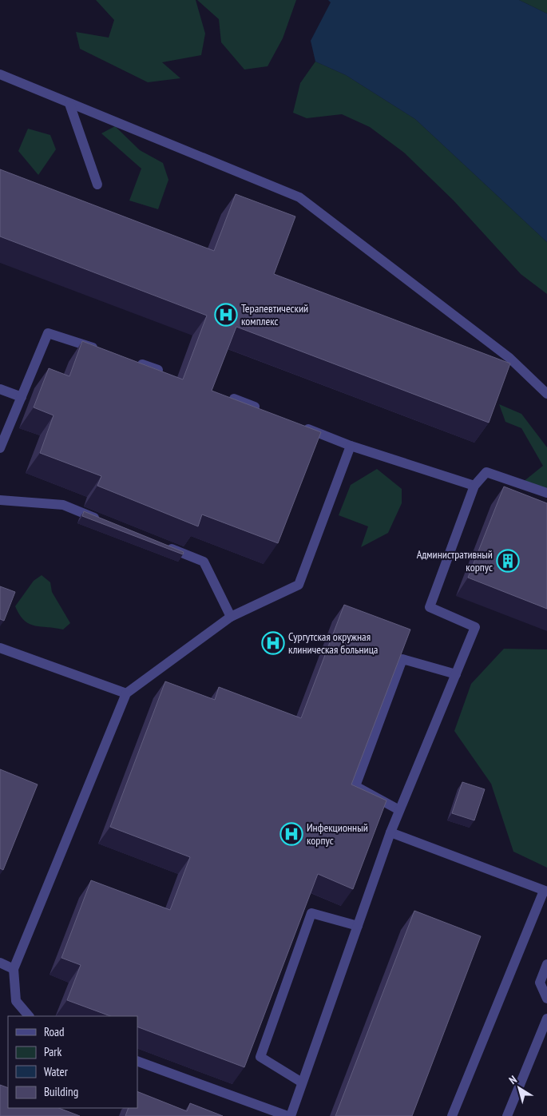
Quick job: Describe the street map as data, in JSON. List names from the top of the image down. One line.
{"places":{"hospital":["Терапевтический комплекс","Сургутская окружная клиническая больница","Инфекционный корпус"],"building":["Административный корпус"]},"legend":["Road","Park","Water","Building"],"north":"top left"}
